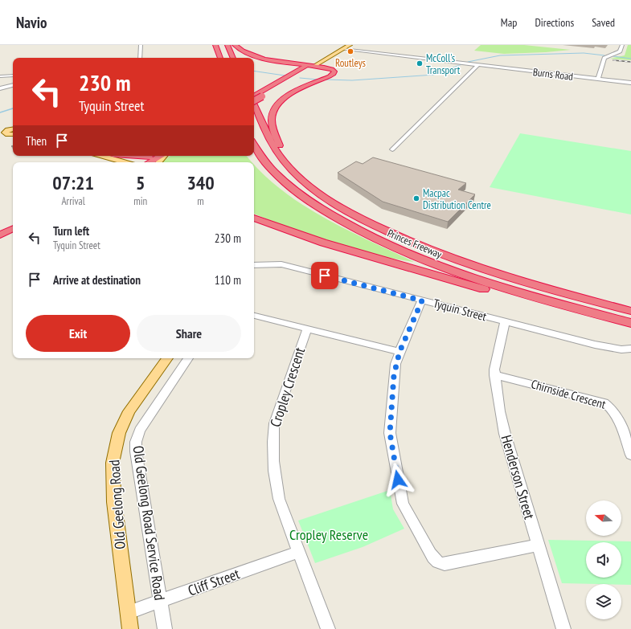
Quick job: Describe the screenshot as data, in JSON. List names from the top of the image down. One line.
{"streets":{"highway":["Princes Freeway"],"main road":["Old Geelong Road"],"street":["Burns Road","Tyquin Street","Cropley Crescent","Chirnside Crescent","Henderson Street","Old Geelong Road Service Road","Cliff Street"]},"crossings":[["Tyquin Street","Henderson Street"],["Cropley Crescent","Cliff Street"],["Chirnside Crescent","Henderson Street"],["Old Geelong Road","Cliff Street"],["Old Geelong Road Service Road","Cliff Street"]],"parks":["Cropley Reserve"],"places":["Routleys","McColl's Transport","Macpac Distribution Centre"],"north":"left","page":{"header":"Navio","nav":["Map","Directions","Saved"],"turn":["230 m","Tyquin Street"],"then":"Then","eta":["07:21","Arrival","5","min","340","m"],"list":[{"name":"Turn left","note":"Tyquin Street","value":"230 m"},{"name":"Arrive at destination","value":"110 m"}],"buttons":["Exit","Share"]}}
